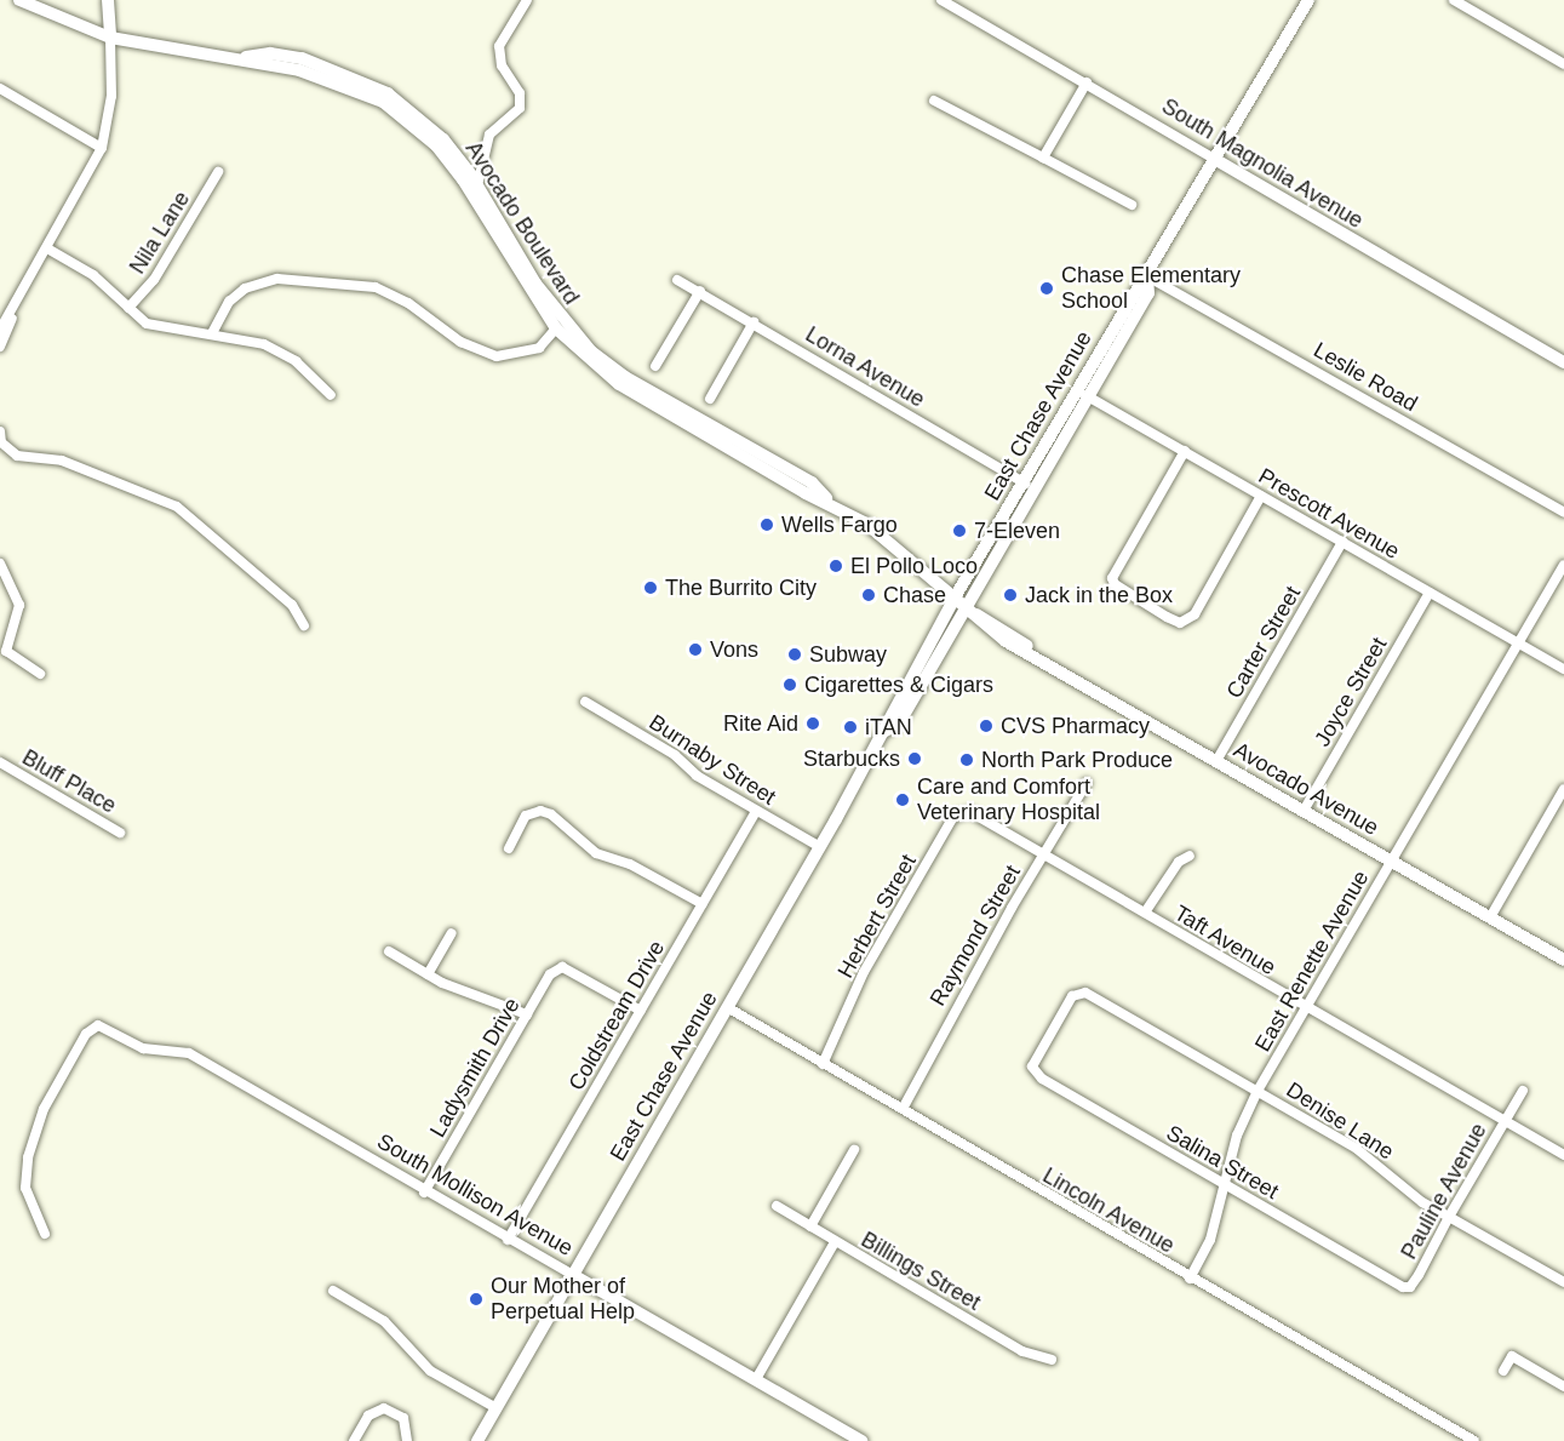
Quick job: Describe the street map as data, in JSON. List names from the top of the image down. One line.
{"streets":{"main road":["South Magnolia Avenue","Avocado Boulevard","East Chase Avenue","Avocado Avenue","South Mollison Avenue"],"street":["Nila Lane","Lorna Avenue","Leslie Road","Prescott Avenue","Carter Street","Joyce Street","Burnaby Street","Bluff Place","Herbert Street","Raymond Street","Taft Avenue","East Renette Avenue","Coldstream Drive","Ladysmith Drive","Denise Lane","Salina Street","Pauline Avenue","Lincoln Avenue","Billings Street"]},"crossings":[["South Magnolia Avenue","East Chase Avenue"],["Avocado Boulevard","East Chase Avenue"],["Avocado Boulevard","Avocado Avenue"],["Lorna Avenue","East Chase Avenue"],["Leslie Road","East Chase Avenue"],["East Chase Avenue","Prescott Avenue"],["East Chase Avenue","Burnaby Street"],["East Chase Avenue","Avocado Avenue"],["East Chase Avenue","South Mollison Avenue"],["East Chase Avenue","Lincoln Avenue"],["Prescott Avenue","Carter Street"],["Prescott Avenue","Joyce Street"],["Prescott Avenue","East Renette Avenue"],["Carter Street","Avocado Avenue"],["Joyce Street","Avocado Avenue"],["Burnaby Street","Coldstream Drive"],["Avocado Avenue","East Renette Avenue"],["Herbert Street","Taft Avenue"],["Herbert Street","Lincoln Avenue"],["Raymond Street","Taft Avenue"],["Raymond Street","Lincoln Avenue"],["Taft Avenue","East Renette Avenue"],["Taft Avenue","Pauline Avenue"],["East Renette Avenue","Denise Lane"],["East Renette Avenue","Salina Street"],["East Renette Avenue","Lincoln Avenue"],["Coldstream Drive","Ladysmith Drive"],["Coldstream Drive","South Mollison Avenue"],["Ladysmith Drive","South Mollison Avenue"],["Denise Lane","Salina Street"],["Denise Lane","Pauline Avenue"],["Salina Street","Pauline Avenue"]],"places":["Chase Elementary School","Wells Fargo","7-Eleven","El Pollo Loco","The Burrito City","Chase","Jack in the Box","Vons","Subway","Cigarettes & Cigars","Rite Aid","CVS Pharmacy","iTAN","Starbucks","North Park Produce","Care and Comfort Veterinary Hospital","Our Mother of Perpetual Help"]}
